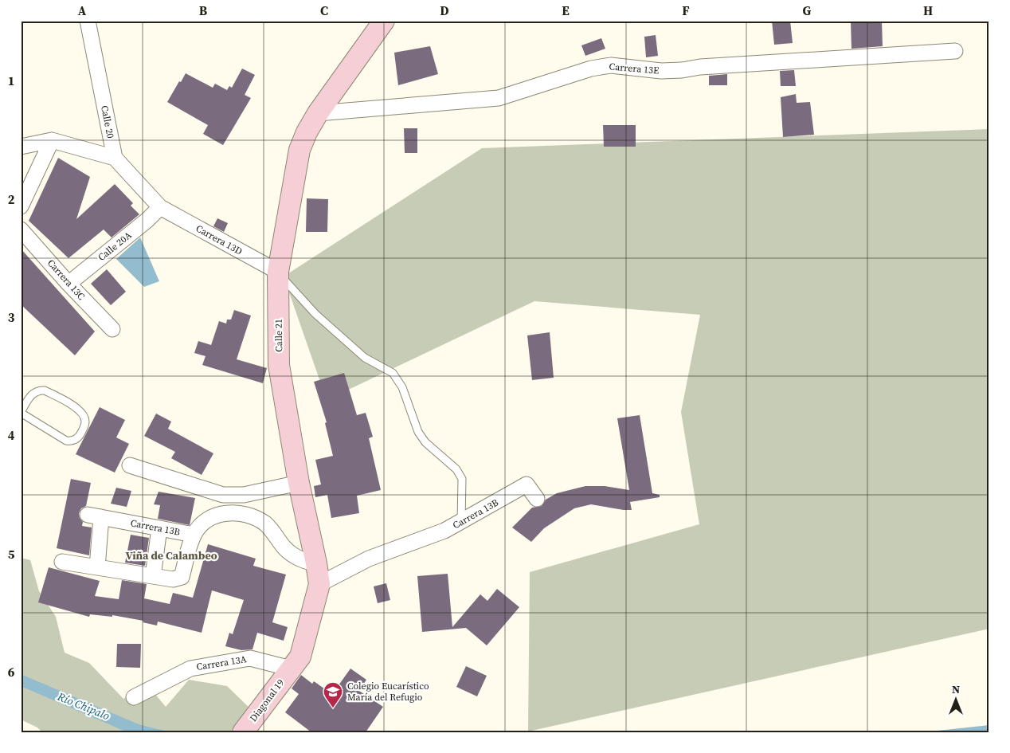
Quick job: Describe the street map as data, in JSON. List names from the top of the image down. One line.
{"streets":{"street":["Carrera 13E","Calle 20","Carrera 13D","Calle 20A","Carrera 13C","Calle 21","Carrera 13B","Carrera 13A","Diagonal 19"]},"crossings":[["Carrera 13E","Calle 21"],["Carrera 13D","Calle 20A"],["Carrera 13D","Calle 21"],["Calle 20A","Carrera 13C"],["Calle 21","Carrera 13B"],["Calle 21","Carrera 13A"],["Calle 21","Diagonal 19"],["Carrera 13A","Diagonal 19"]],"districts":["Viña de Calambeo"],"water":["Río Chipalo"],"places":{"school or university":["Colegio Eucarístico María del Refugio"]},"north":"top","grid":{"columns":["A","B","C","D","E","F","G","H"],"rows":["1","2","3","4","5","6"]}}
